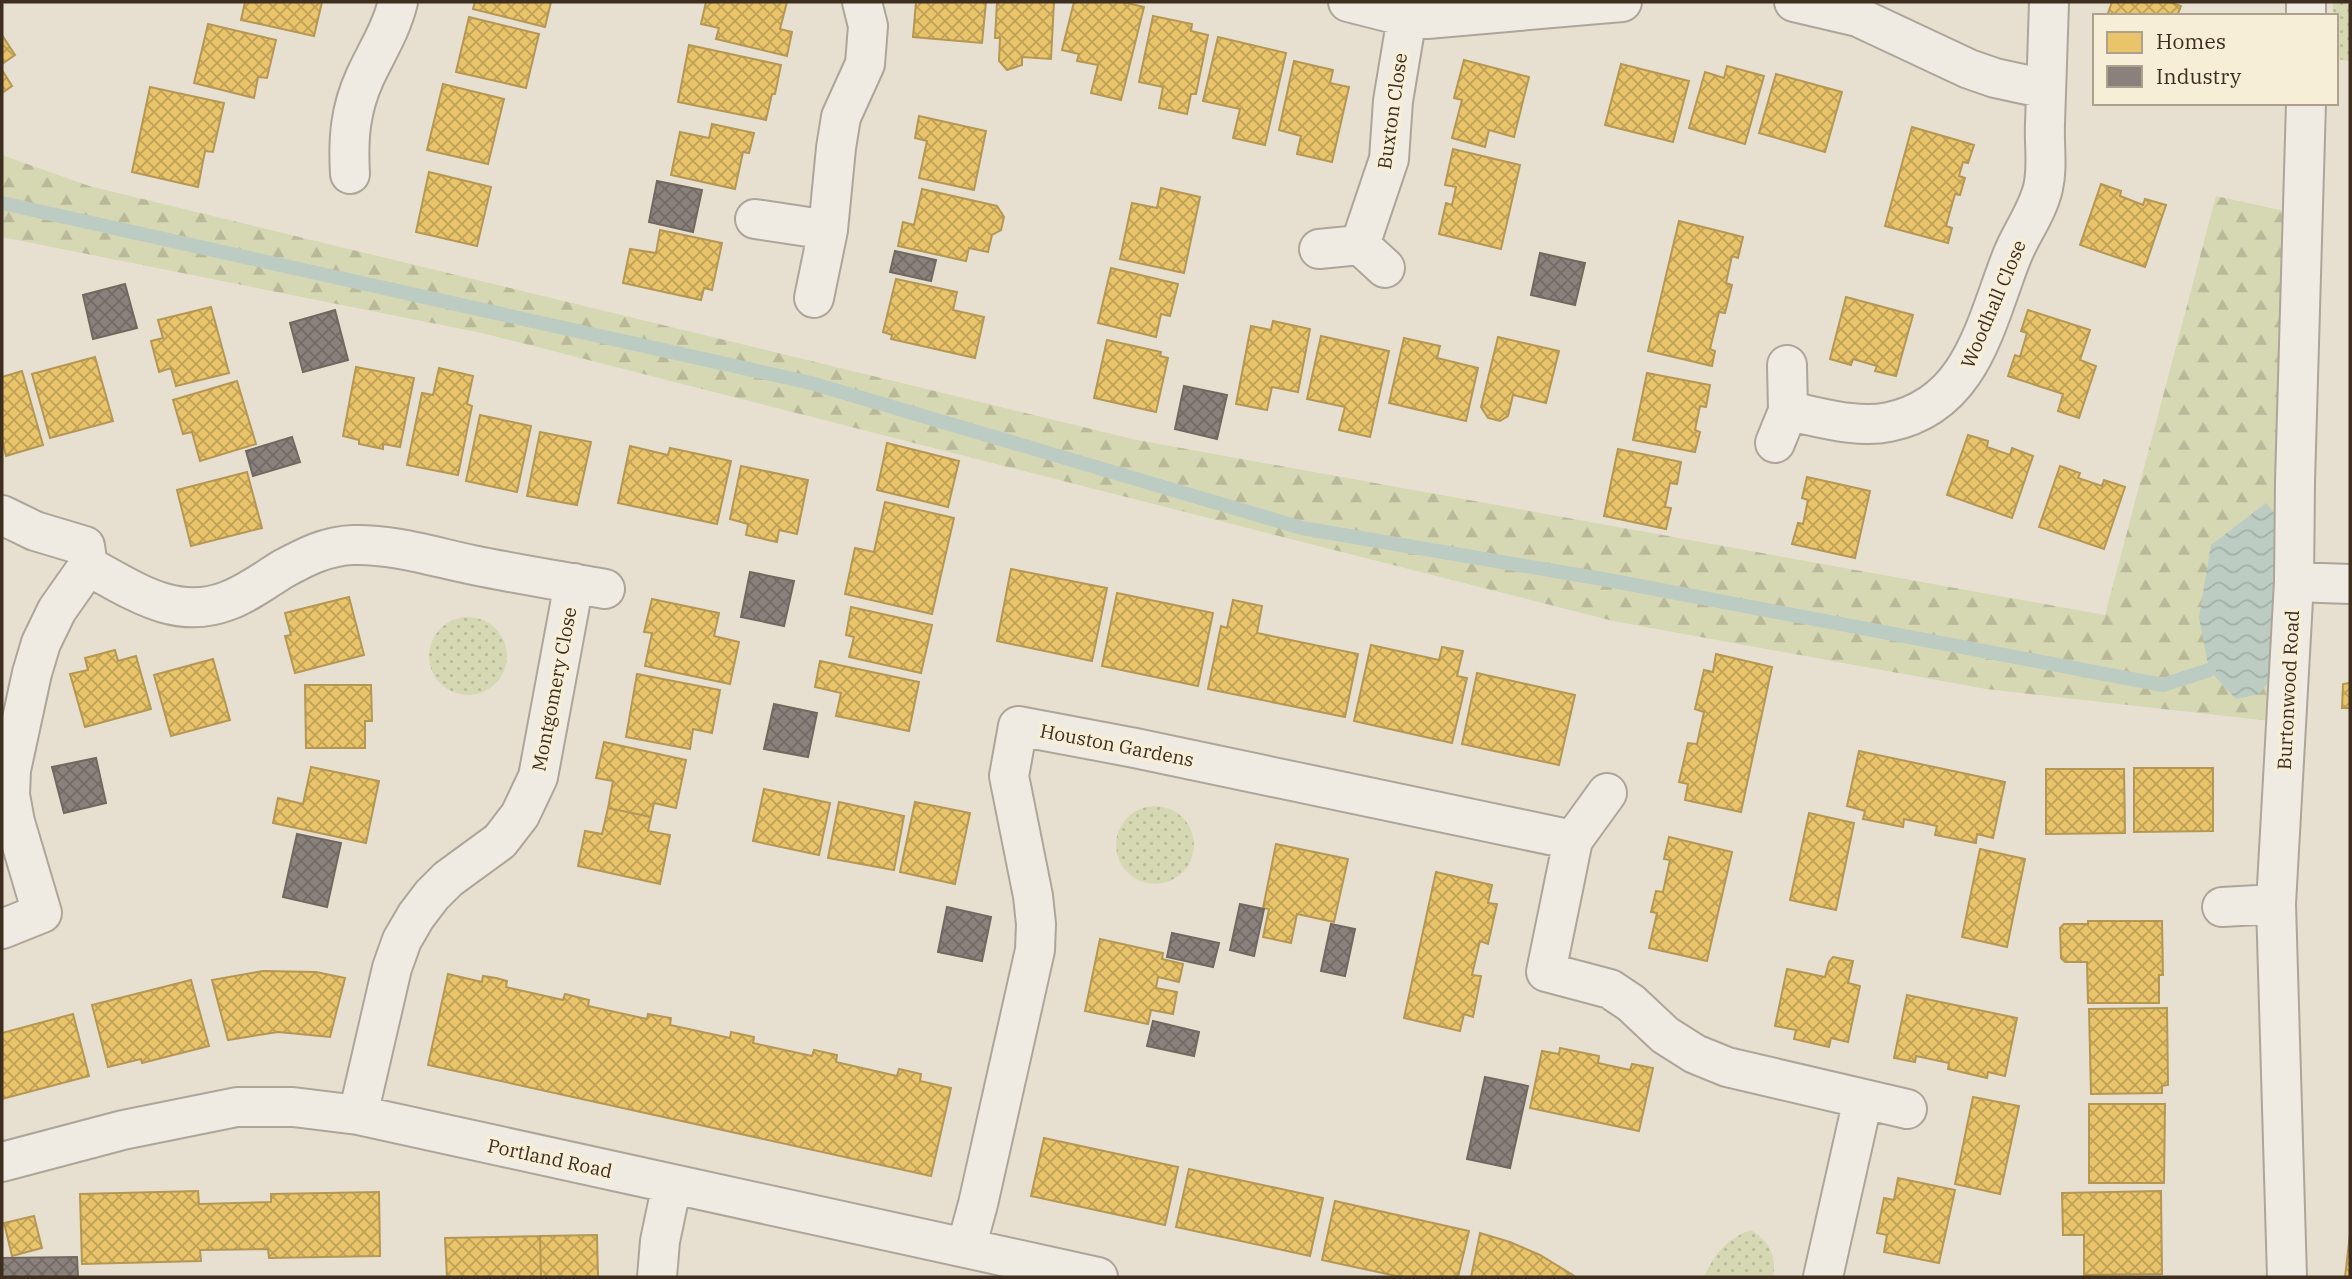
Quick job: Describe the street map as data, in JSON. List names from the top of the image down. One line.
{"streets":{"street":["Buxton Close","Woodhall Close","Montgomery Close","Burtonwood Road","Houston Gardens","Portland Road"]},"crossings":[["Montgomery Close","Portland Road"],["Houston Gardens","Portland Road"]],"legend":["Homes","Industry"]}
